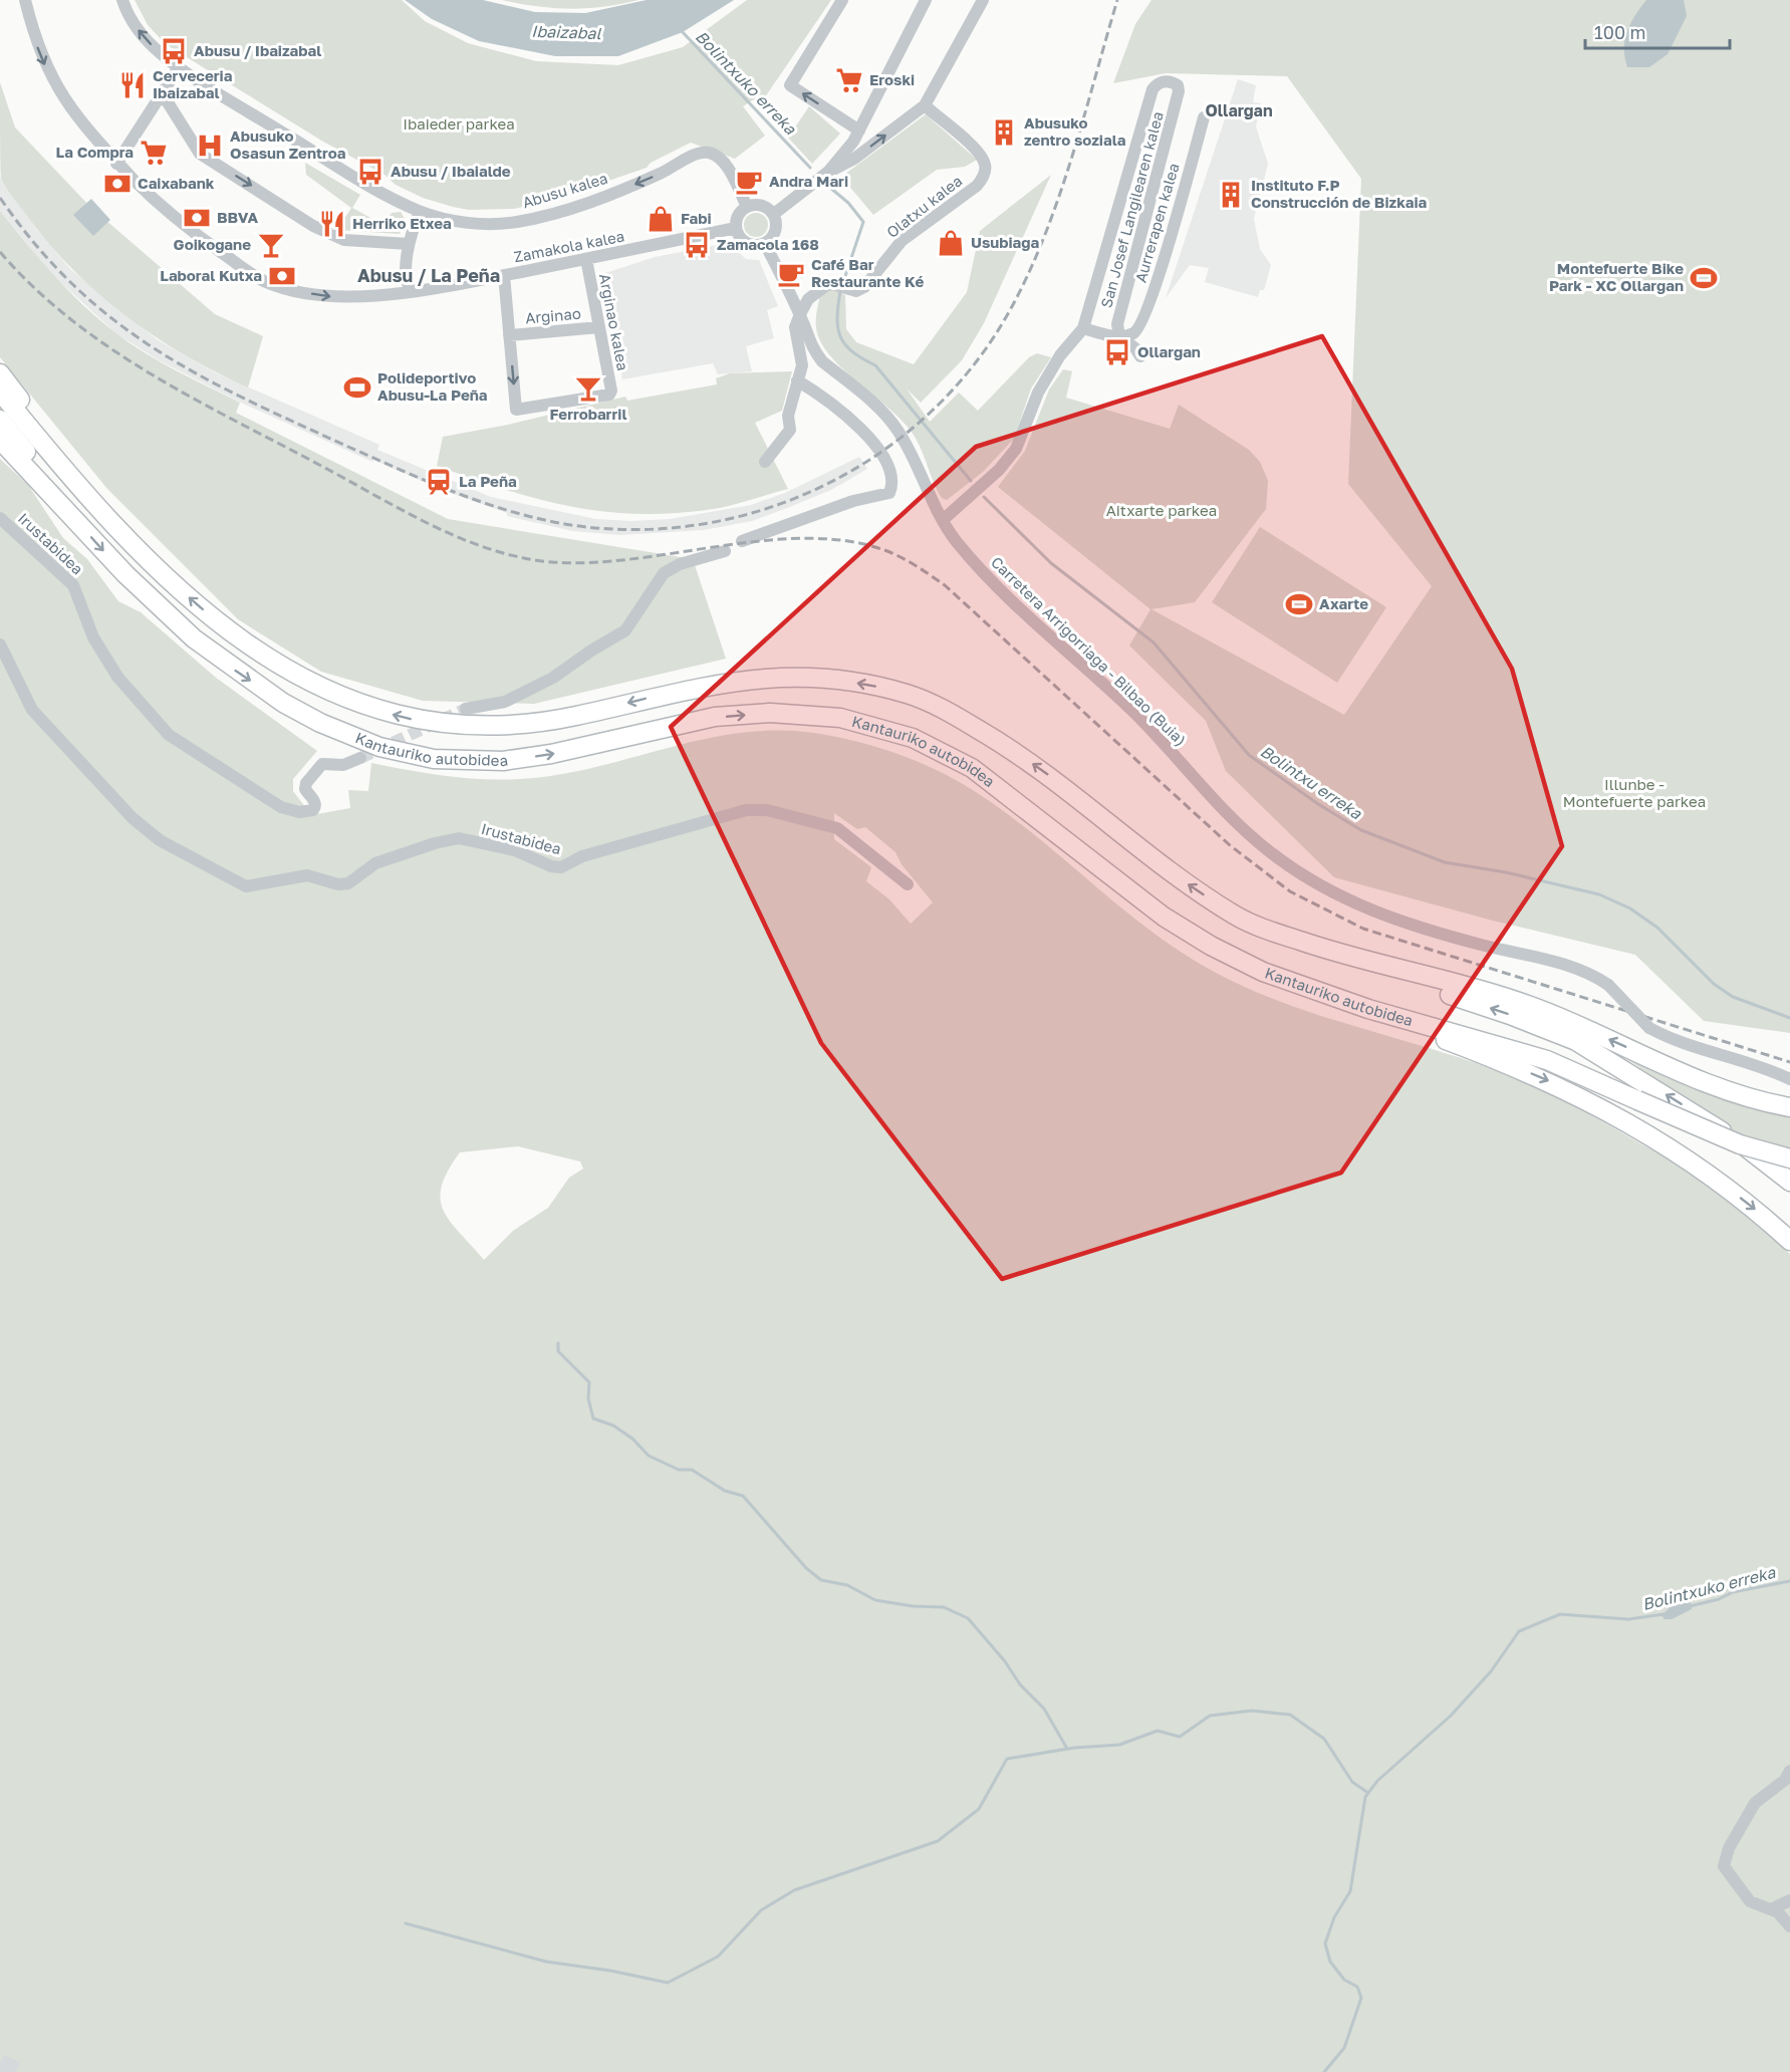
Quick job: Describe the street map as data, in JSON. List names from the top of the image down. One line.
{"streets":{"highway":["Kantauriko autobidea"],"street":["Abusu kalea","Olatxu kalea","San Josef Langilearen kalea","Aurrerapen kalea","Zamakola kalea","Arginao","Arginao kalea","Irustabidea","Carretera Arrigorriaga - Bilbao (Buia)"]},"crossings":[["Abusu kalea","Zamakola kalea"],["Abusu kalea","Carretera Arrigorriaga - Bilbao (Buia)"],["Olatxu kalea","Carretera Arrigorriaga - Bilbao (Buia)"],["San Josef Langilearen kalea","Aurrerapen kalea"],["Zamakola kalea","Arginao kalea"],["Zamakola kalea","Carretera Arrigorriaga - Bilbao (Buia)"],["Arginao","Arginao kalea"]],"one_way":["Abusu kalea"],"districts":["Ollargan","Abusu / La Peña"],"water":["Ibaizabal","Bolintxuko erreka","Bolintxu erreka"],"parks":["Ibaieder parkea","Aitxarte parkea","Illunbe - Montefuerte parkea"],"places":{"bus stop":["Abusu / Ibaizabal","Abusu / Ibaialde","Zamacola 168","Ollargan"],"supermarket":["Eroski","La Compra"],"restaurant":["Cerveceria Ibaizabal","Herriko Etxea"],"building":["Abusuko zentro soziala","Instituto F.P Construcción de Bizkaia"],"hospital":["Abusuko Osasun Zentroa"],"cafe":["Andra Mari","Café Bar Restaurante Ké"],"bank":["Caixabank","BBVA","Laboral Kutxa"],"shop":["Fabi","Usubiaga"],"bar":["Goikogane","Ferrobarril"],"sports":["Montefuerte Bike Park - XC Ollargan","Polideportivo Abusu-La Peña","Axarte"],"station":["La Peña"]},"scale_bar":"100 m"}
